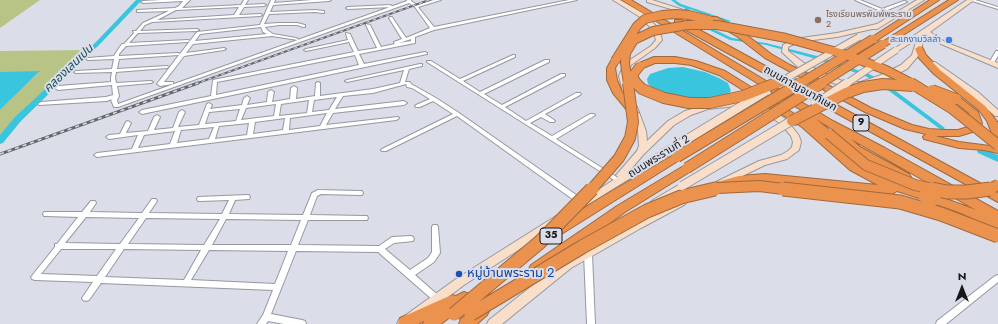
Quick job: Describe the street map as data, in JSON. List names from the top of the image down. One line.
{"streets":{"highway":["ถนนกาญจนาภิเษก","9","ถนนพระรามที่ 2","35"]},"water":["คลองเลนเปน"],"places":["โรงเรียนพรพิมพ์พระราม 2","สะแกงามวิลล่า","หมู่บ้านพระราม 2"],"north":"top"}
